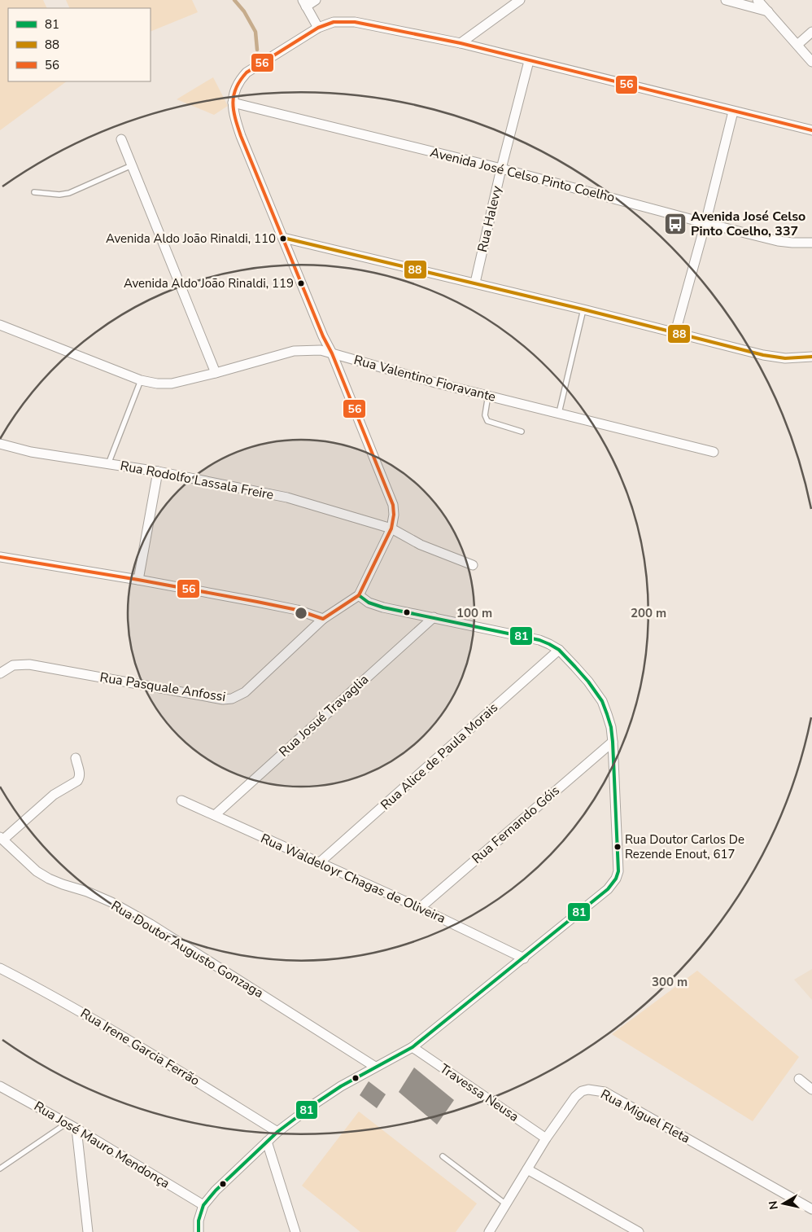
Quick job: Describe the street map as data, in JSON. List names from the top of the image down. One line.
{"streets":{"street":["Avenida José Celso Pinto Coelho","Rua Halevy","Rua Valentino Fioravante","Rua Rodolfo Lassala Freire","Rua Pasquale Anfossi","Rua Josué Travaglia","Rua Alice de Paula Morais","Rua Fernando Góis","Rua Waldeloyr Chagas de Oliveira","Rua Doutor Augusto Gonzaga","Rua Irene Garcia Ferrão","Travessa Neusa","Rua Miguel Fleta","Rua José Mauro Mendonça"]},"crossings":[["Avenida José Celso Pinto Coelho","Rua Halevy"],["Rua Josué Travaglia","Rua Waldeloyr Chagas de Oliveira"],["Rua Alice de Paula Morais","Rua Waldeloyr Chagas de Oliveira"],["Rua Fernando Góis","Rua Waldeloyr Chagas de Oliveira"],["Travessa Neusa","Rua Miguel Fleta"]],"places":{"bus stop":["Avenida José Celso Pinto Coelho, 337"],"other":["Avenida Aldo João Rinaldi, 110","Avenida Aldo João Rinaldi, 119","Rua Doutor Carlos De Rezende Enout, 617"]},"lines":["transit line 56","transit line 88","transit line 81"],"legend":["81","88","56"],"north":"left","rings":["100 m","200 m","300 m"]}
